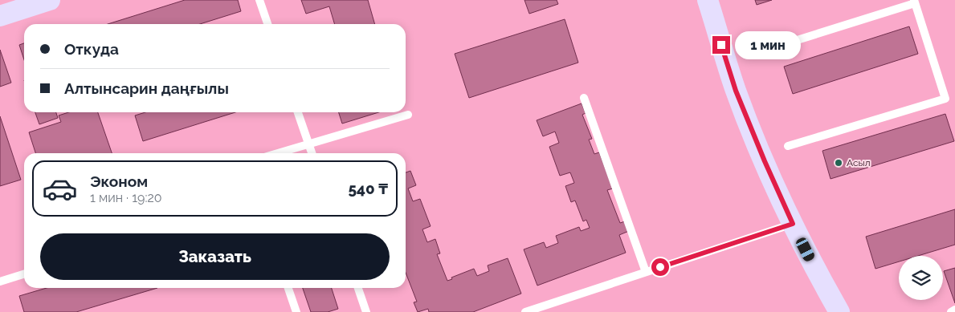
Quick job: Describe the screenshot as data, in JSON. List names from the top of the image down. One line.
{"places":["Асыл"],"page":{"banner":["Откуда","Алтынсарин даңғылы"],"bubble":"1 мин","list":[{"name":"Эконом","note":"1 мин · 19:20","value":"540 ₸"}],"buttons":"Заказать"}}
